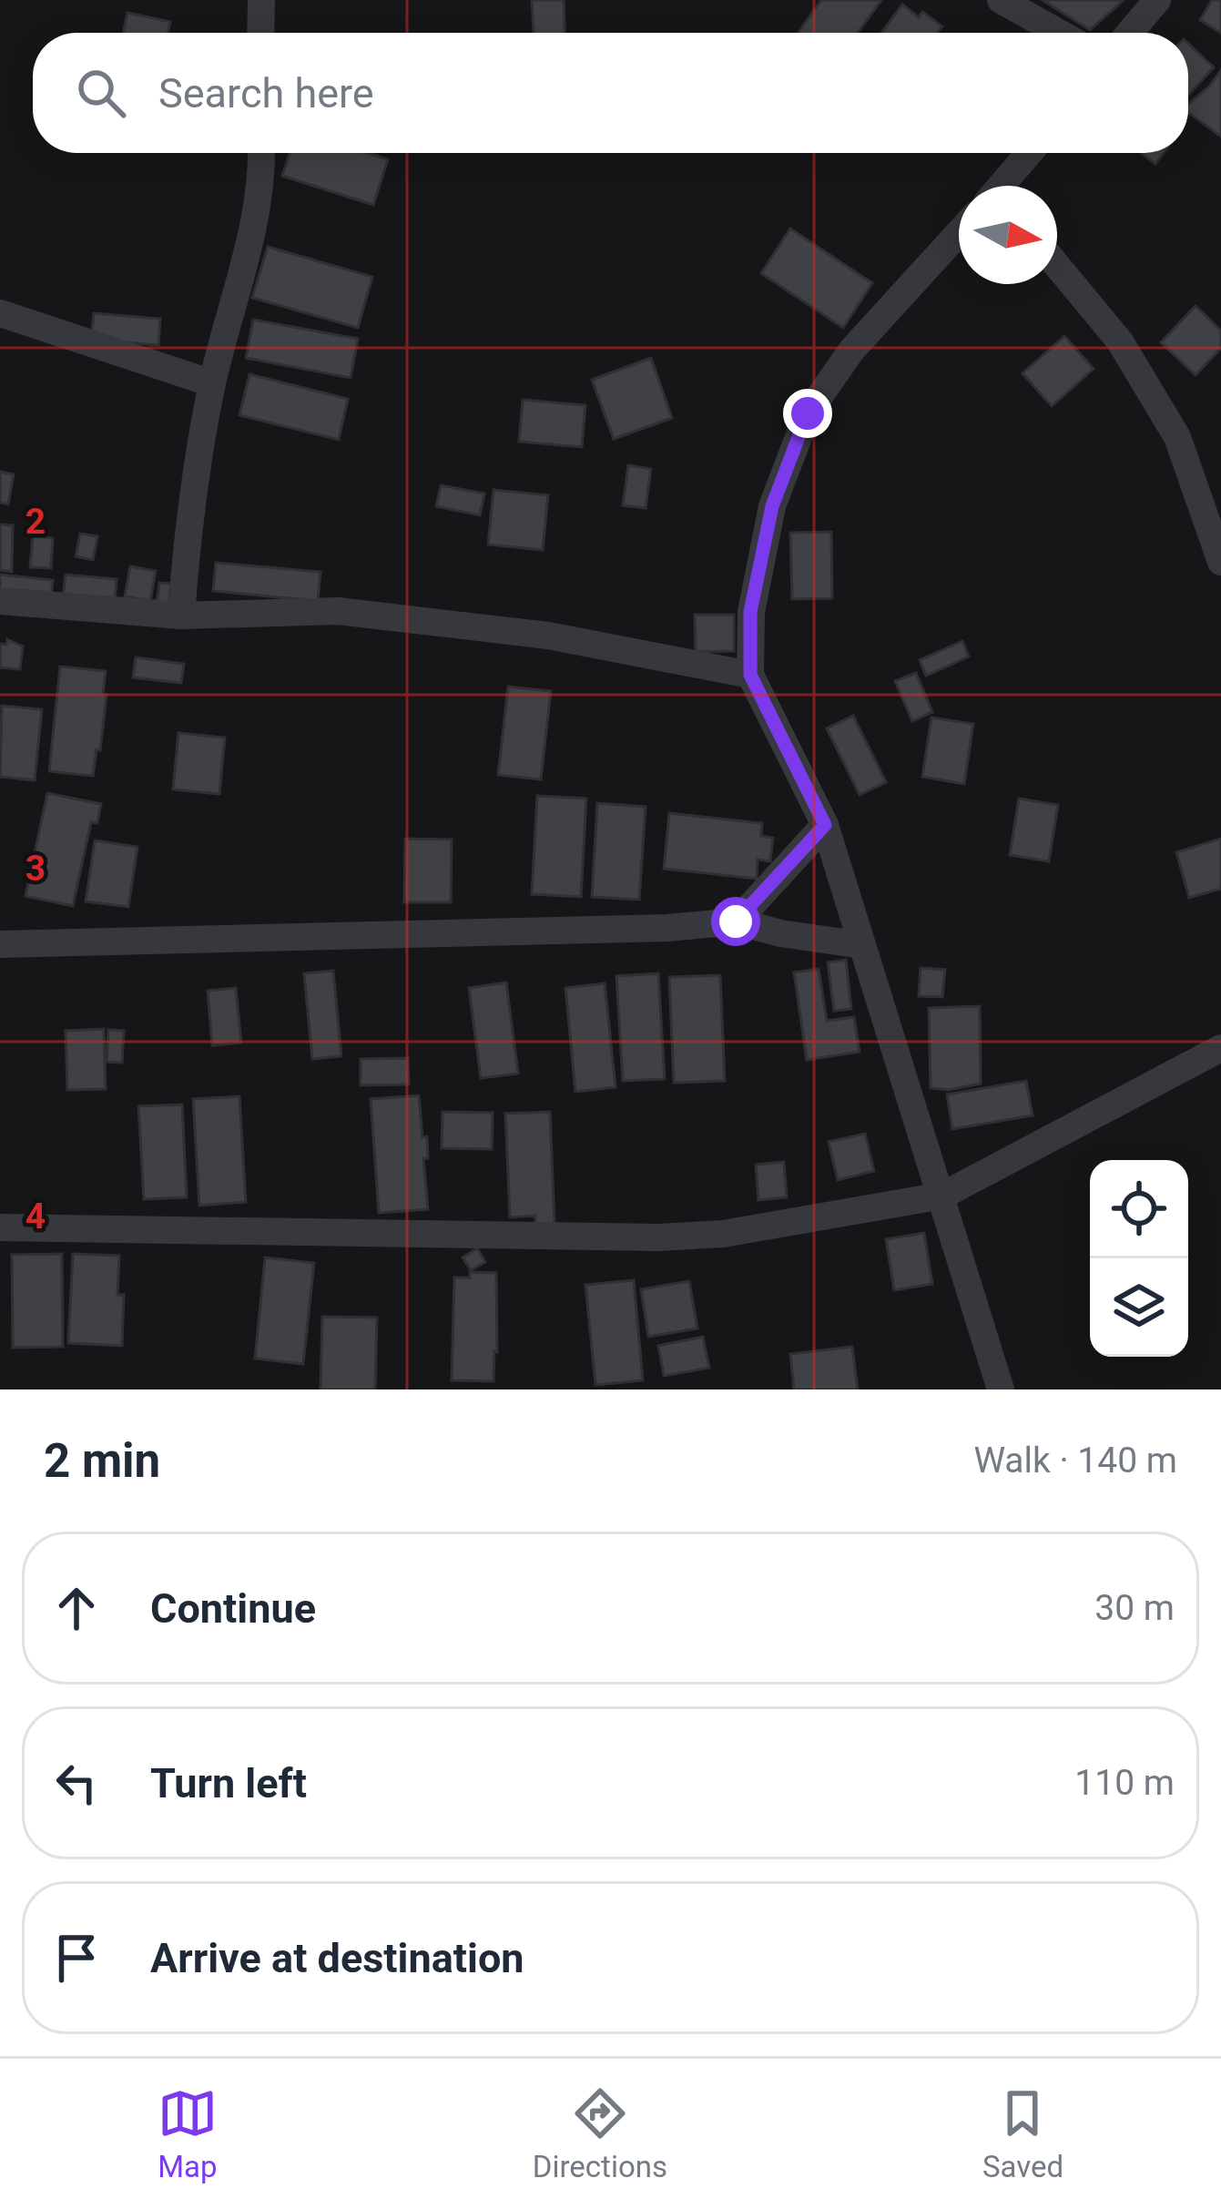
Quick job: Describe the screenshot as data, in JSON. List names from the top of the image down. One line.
{"north":"right","page":{"search":"Search here","heading":["2 min","Walk · 140 m"],"list":[["Continue","30 m"],["Turn left","110 m"],"Arrive at destination"],"nav":["Map","Directions","Saved"]},"grid":{"rows":["2","3","4"]}}
